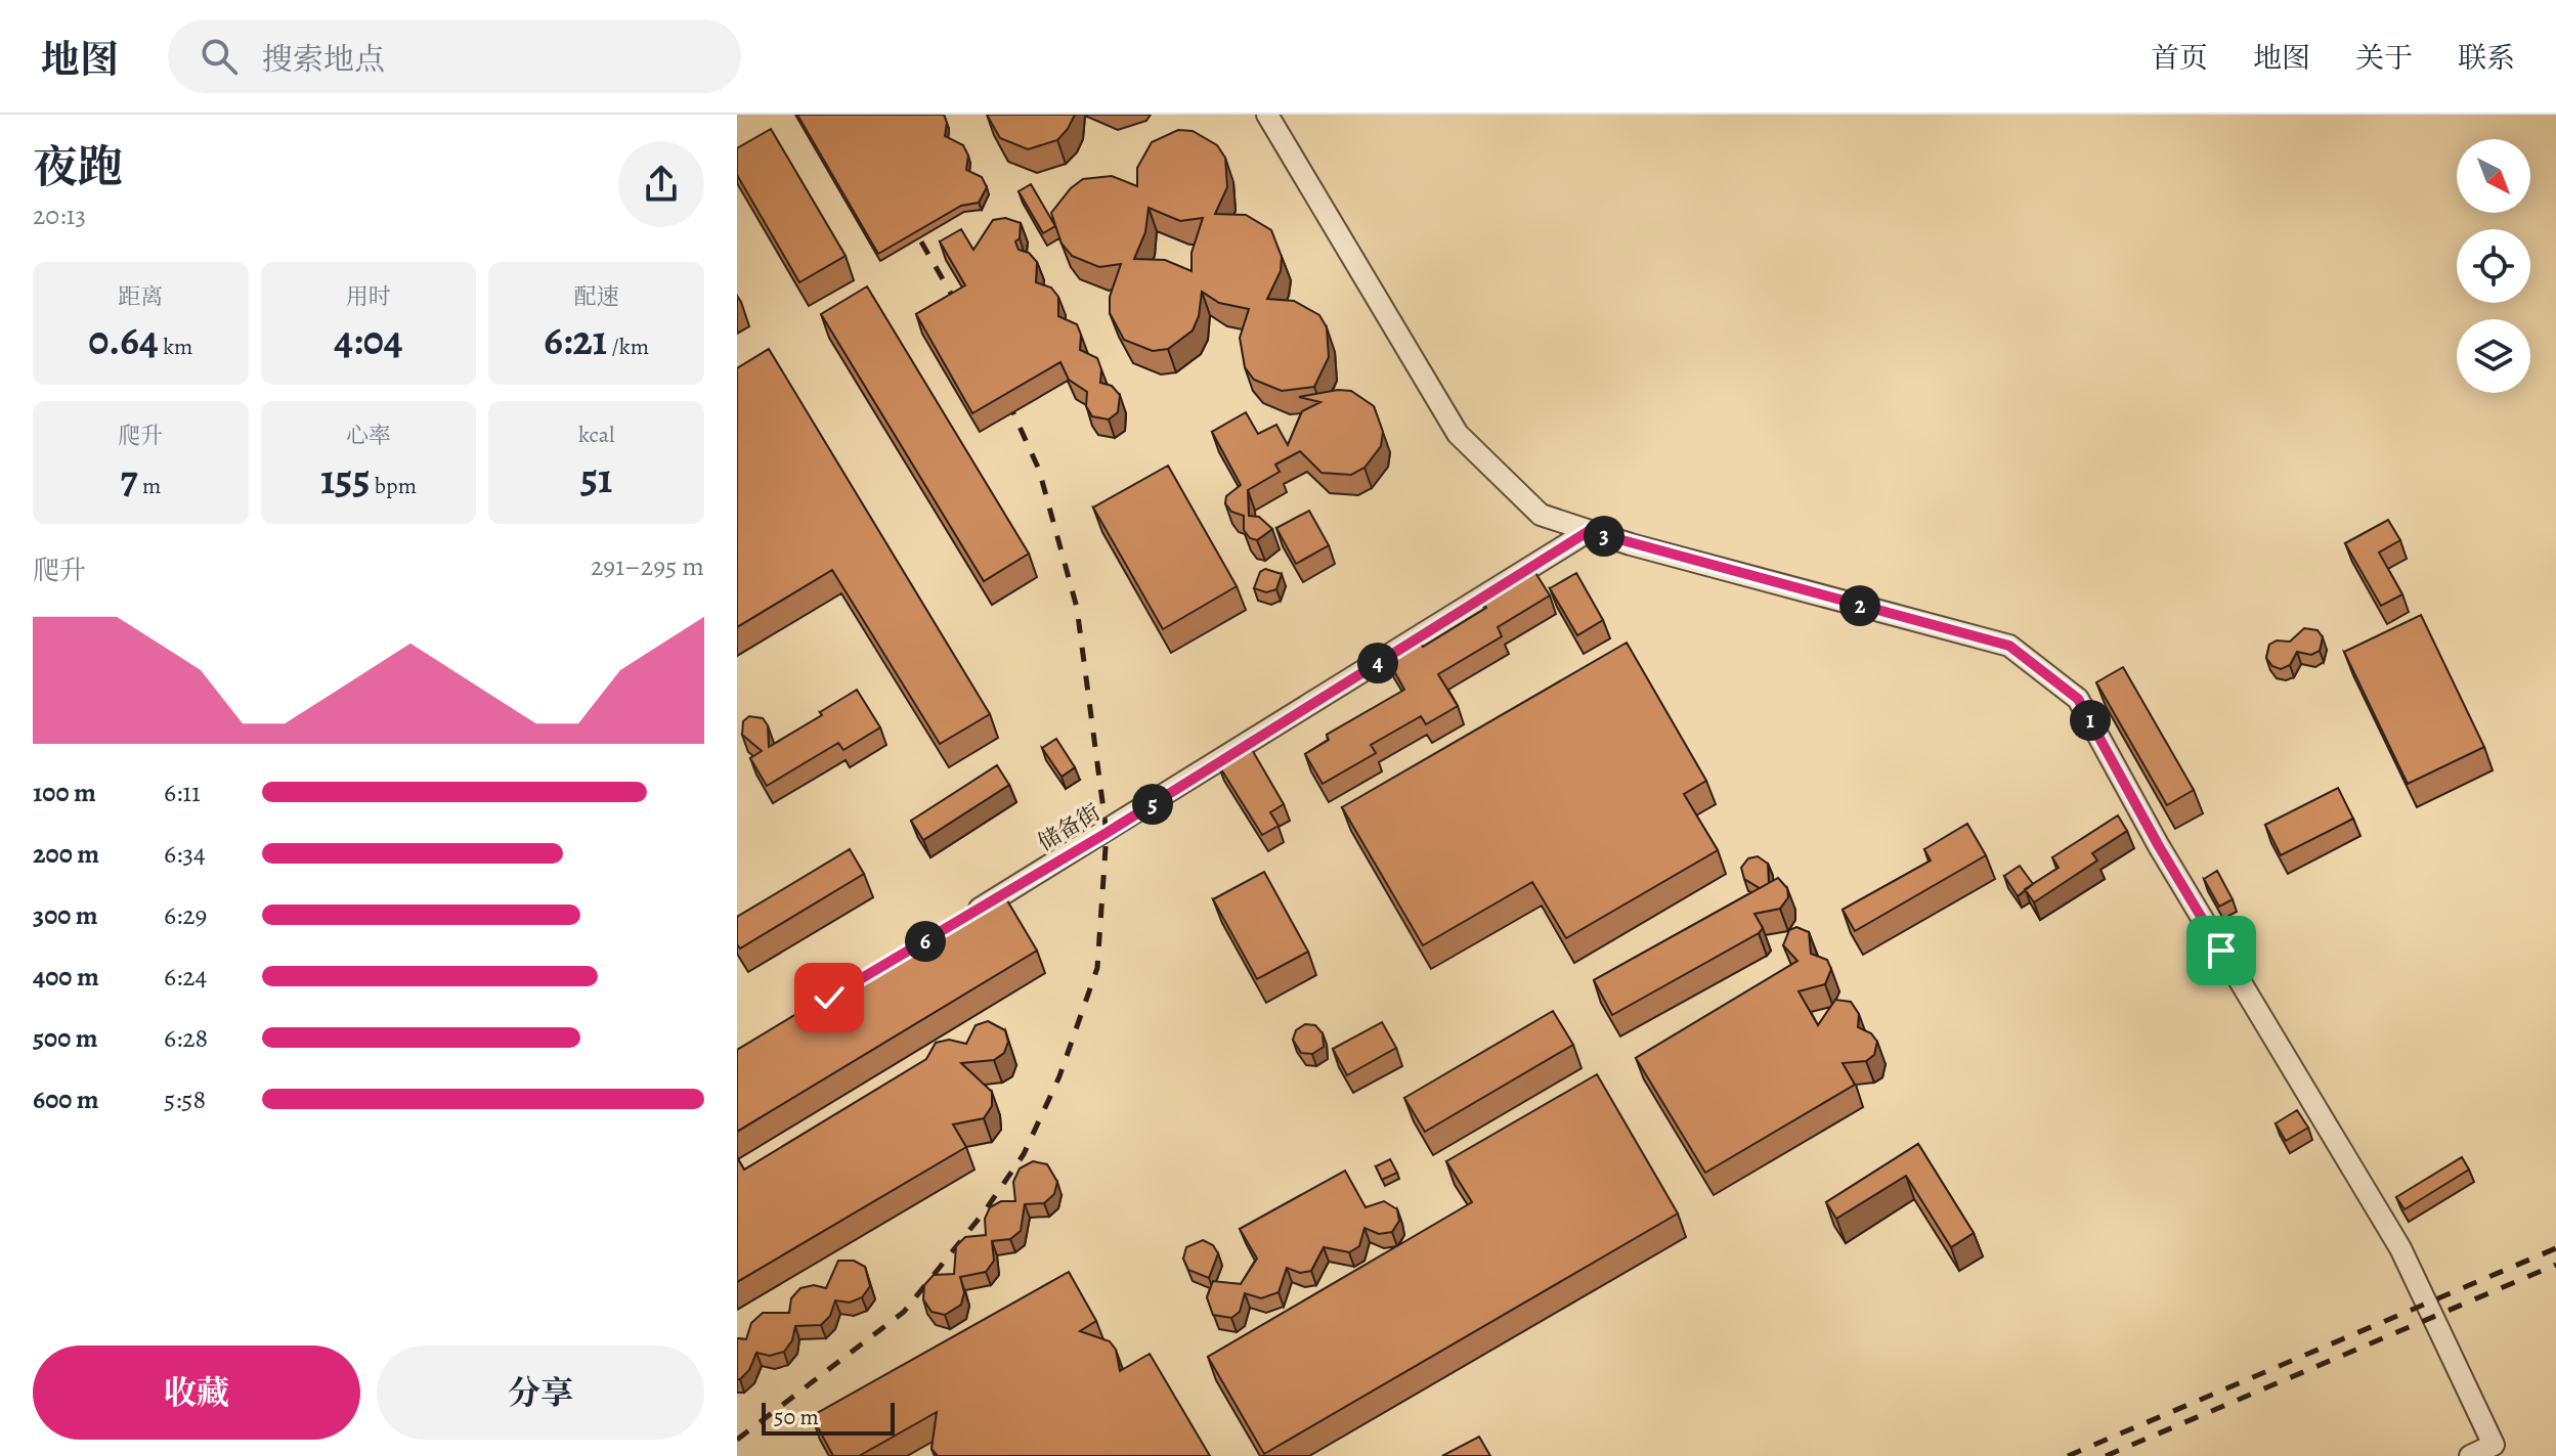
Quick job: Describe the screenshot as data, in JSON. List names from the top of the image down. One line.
{"streets":{"street":["储备街"]},"scale_bar":"50 m","north":"bottom right","page":{"header":"地图","search":"搜索地点","nav":["首页","地图","关于","联系"],"heading":["夜跑","20:13"],"stats":[["距离","0.64 km"],["用时","4:04"],["配速","6:21 /km"],["爬升","7 m"],["心率","155 bpm"],["kcal","51"]],"pins":["3","2","4","1","5","6"],"chart":["爬升","291–295 m"],"list":[{"name":"100 m","note":"6:11"},{"name":"200 m","note":"6:34"},{"name":"300 m","note":"6:29"},{"name":"400 m","note":"6:24"},{"name":"500 m","note":"6:28"},{"name":"600 m","note":"5:58"}],"buttons":["收藏","分享"],"scale":"50 m"}}
